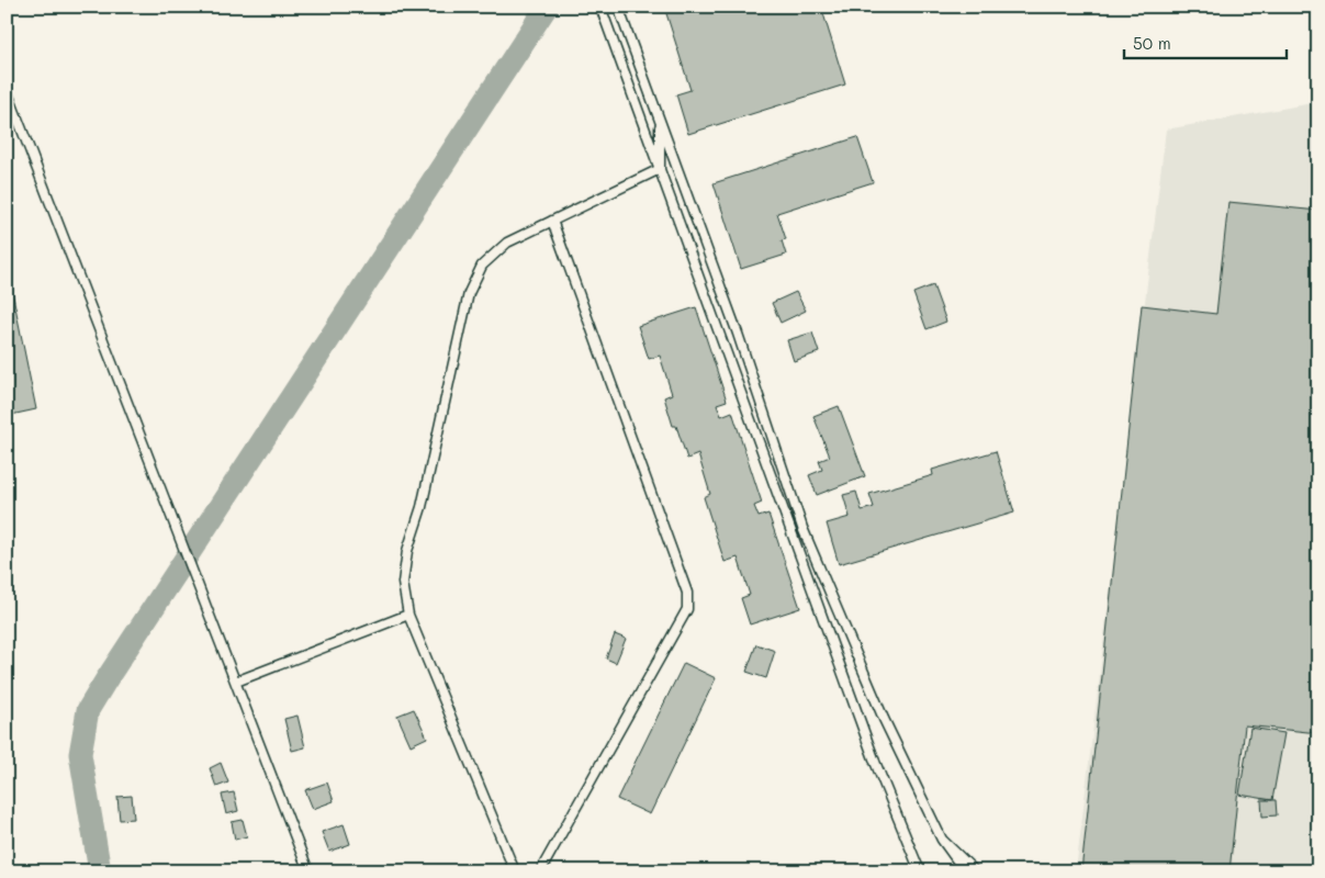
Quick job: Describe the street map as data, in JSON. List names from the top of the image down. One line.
{"scale_bar":"50 m"}
